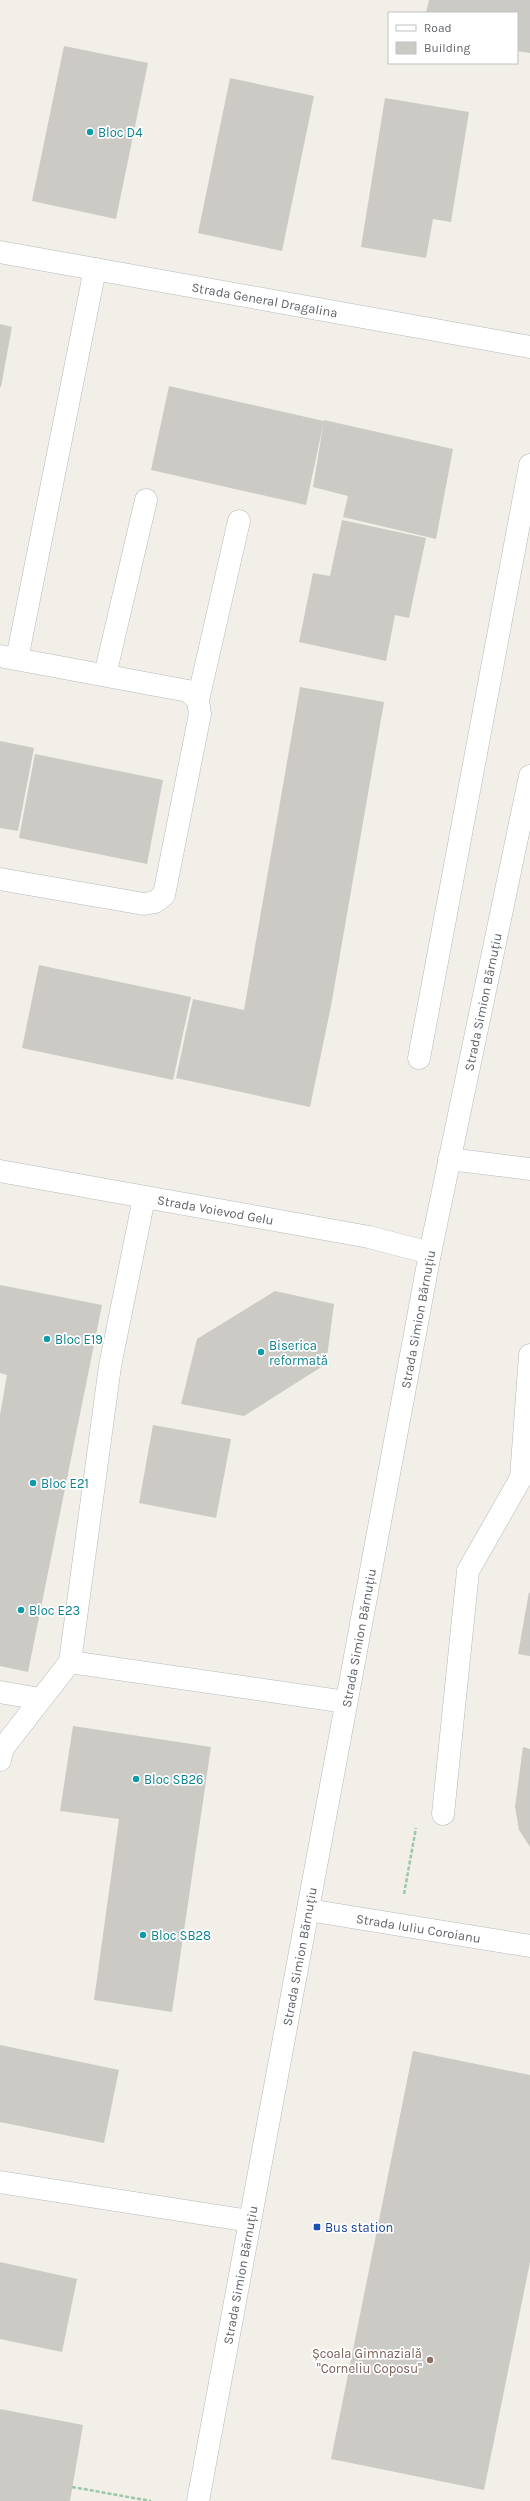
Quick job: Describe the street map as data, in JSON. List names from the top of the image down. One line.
{"streets":{"street":["Strada General Dragalina","Strada Simion Bărnuțiu","Strada Voievod Gelu","Strada Iuliu Coroianu"]},"crossings":[["Strada Simion Bărnuțiu","Strada Voievod Gelu"],["Strada Simion Bărnuțiu","Strada Iuliu Coroianu"]],"places":{"other":["Bloc D4","Bloc E19","Biserica reformată","Bloc E21","Bloc E23","Bloc SB26","Bloc SB28","Școala Gimnazială \"Corneliu Coposu\""],"transit":["Bus station"]},"legend":["Road","Building"]}
